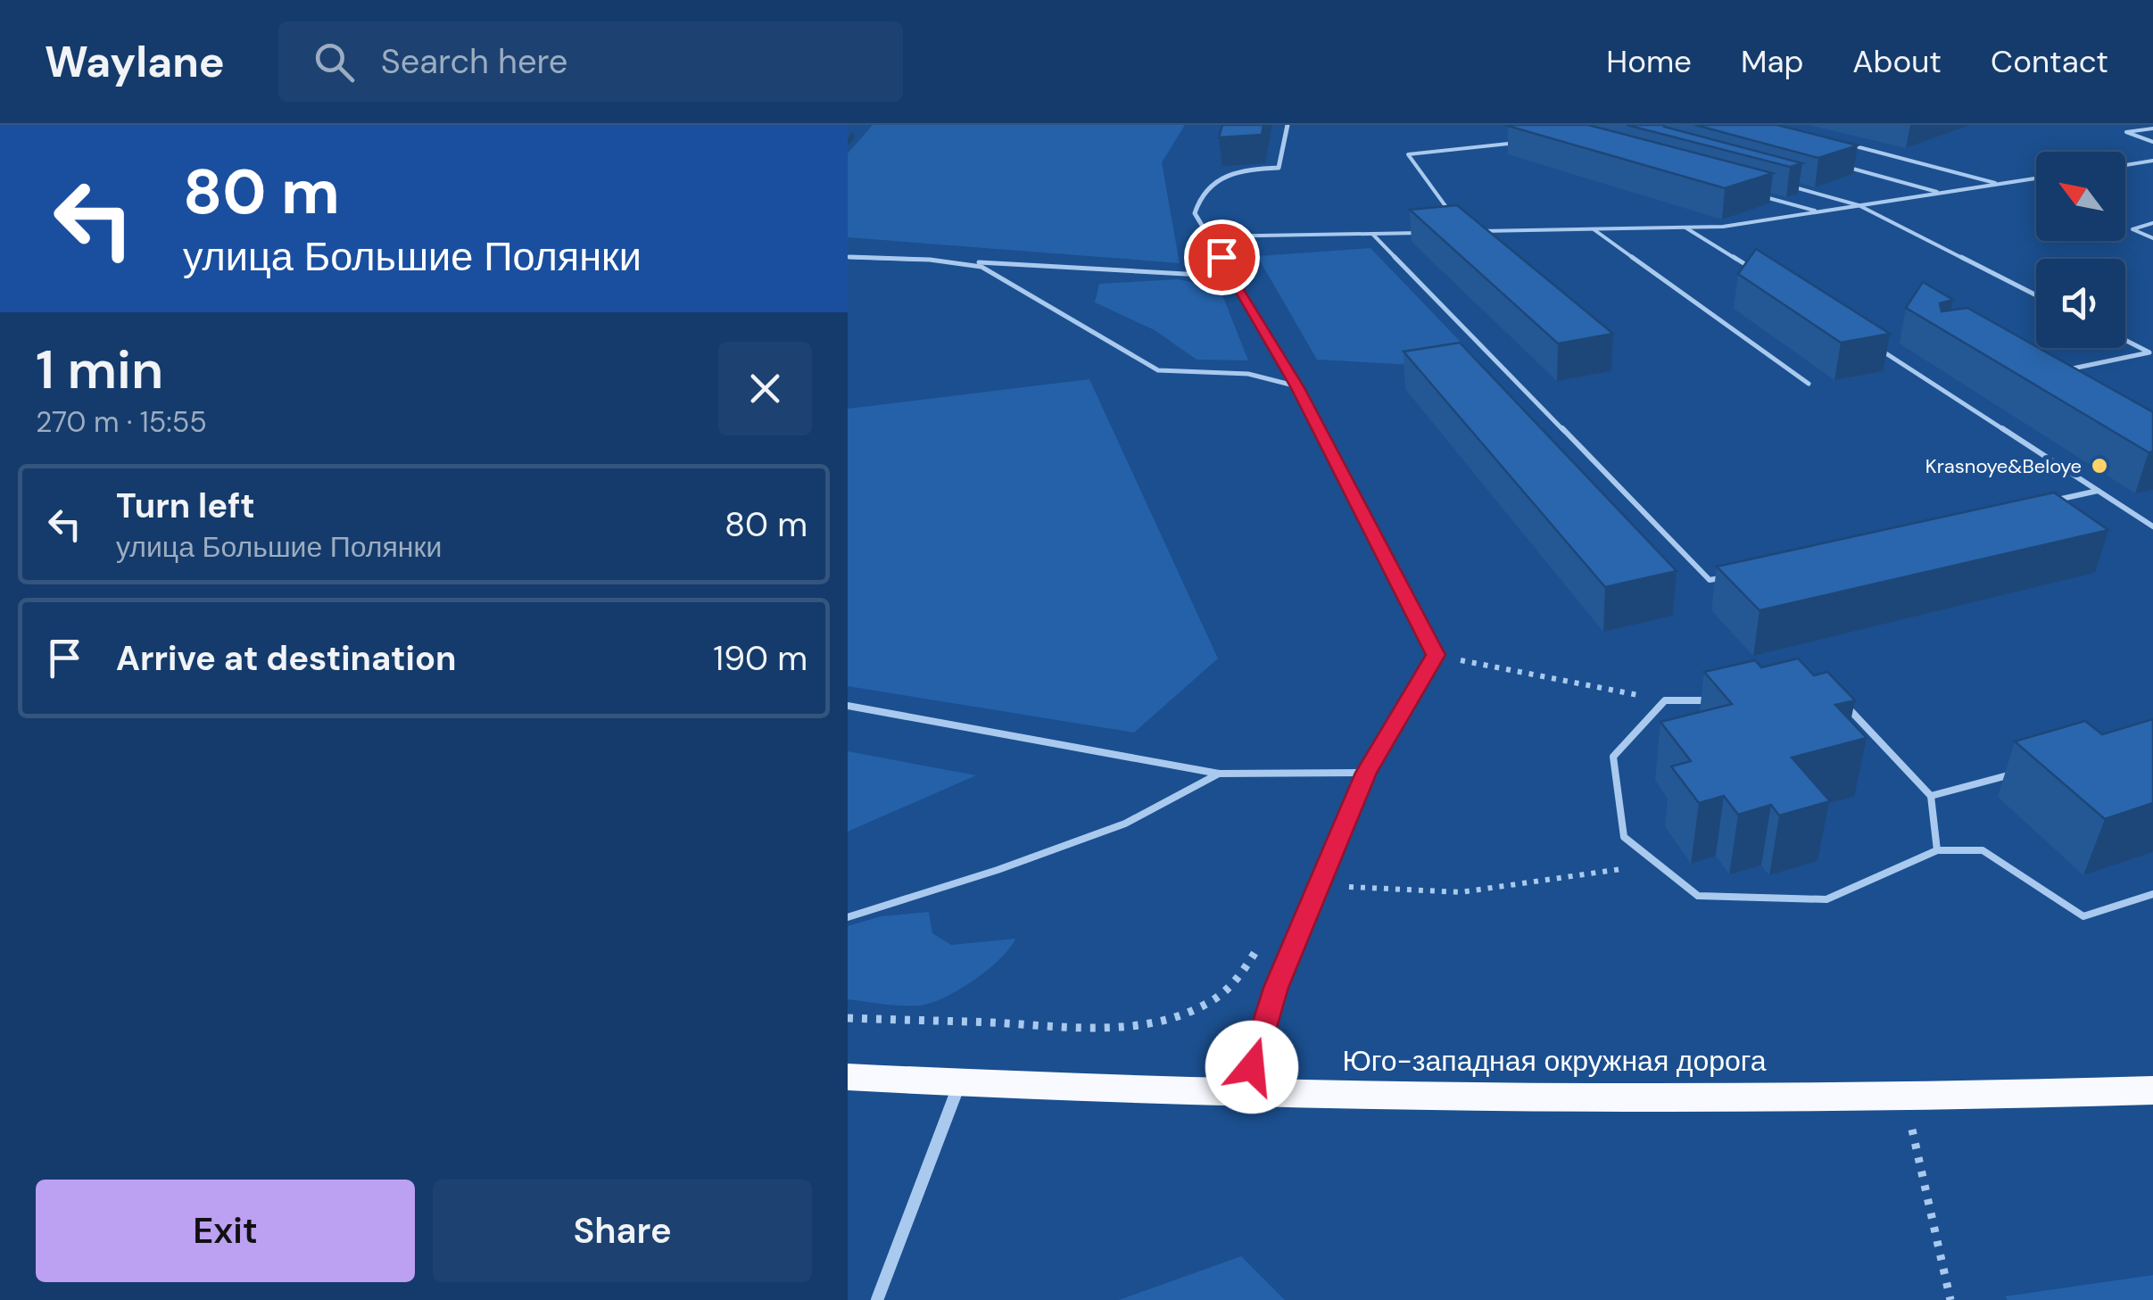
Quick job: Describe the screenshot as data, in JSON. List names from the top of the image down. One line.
{"streets":{"highway":["Юго-западная окружная дорога"]},"places":["Krasnoye&Beloye"],"north":"top left","page":{"header":"Waylane","search":"Search here","nav":["Home","Map","About","Contact"],"turn":["80 m","улица Большие Полянки"],"heading":["1 min","270 m · 15:55"],"list":[{"name":"Turn left","note":"улица Большие Полянки","value":"80 m"},{"name":"Arrive at destination","value":"190 m"}],"buttons":["Exit","Share"]}}
